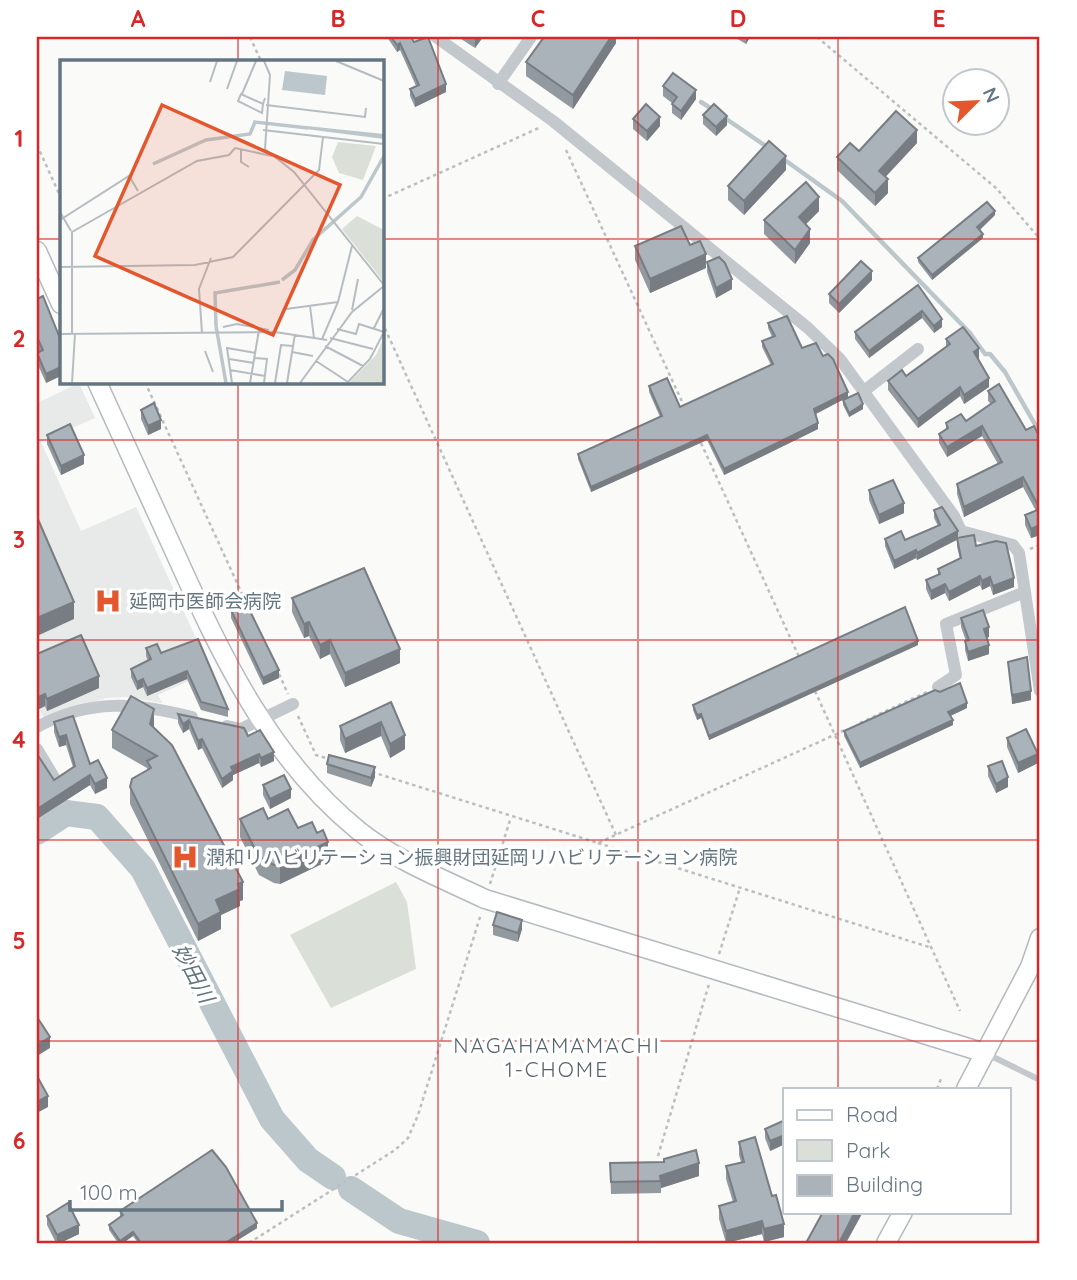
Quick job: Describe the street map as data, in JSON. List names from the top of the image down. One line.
{"districts":["NAGAHAMAMACHI 1-CHOME"],"water":["妙田川"],"places":{"hospital":["延岡市医師会病院","潤和リハビリテーション振興財団延岡リハビリテーション病院"]},"legend":["Road","Park","Building"],"scale_bar":"100 m","north":"top right","grid":{"columns":["A","B","C","D","E"],"rows":["1","2","3","4","5","6"]}}
